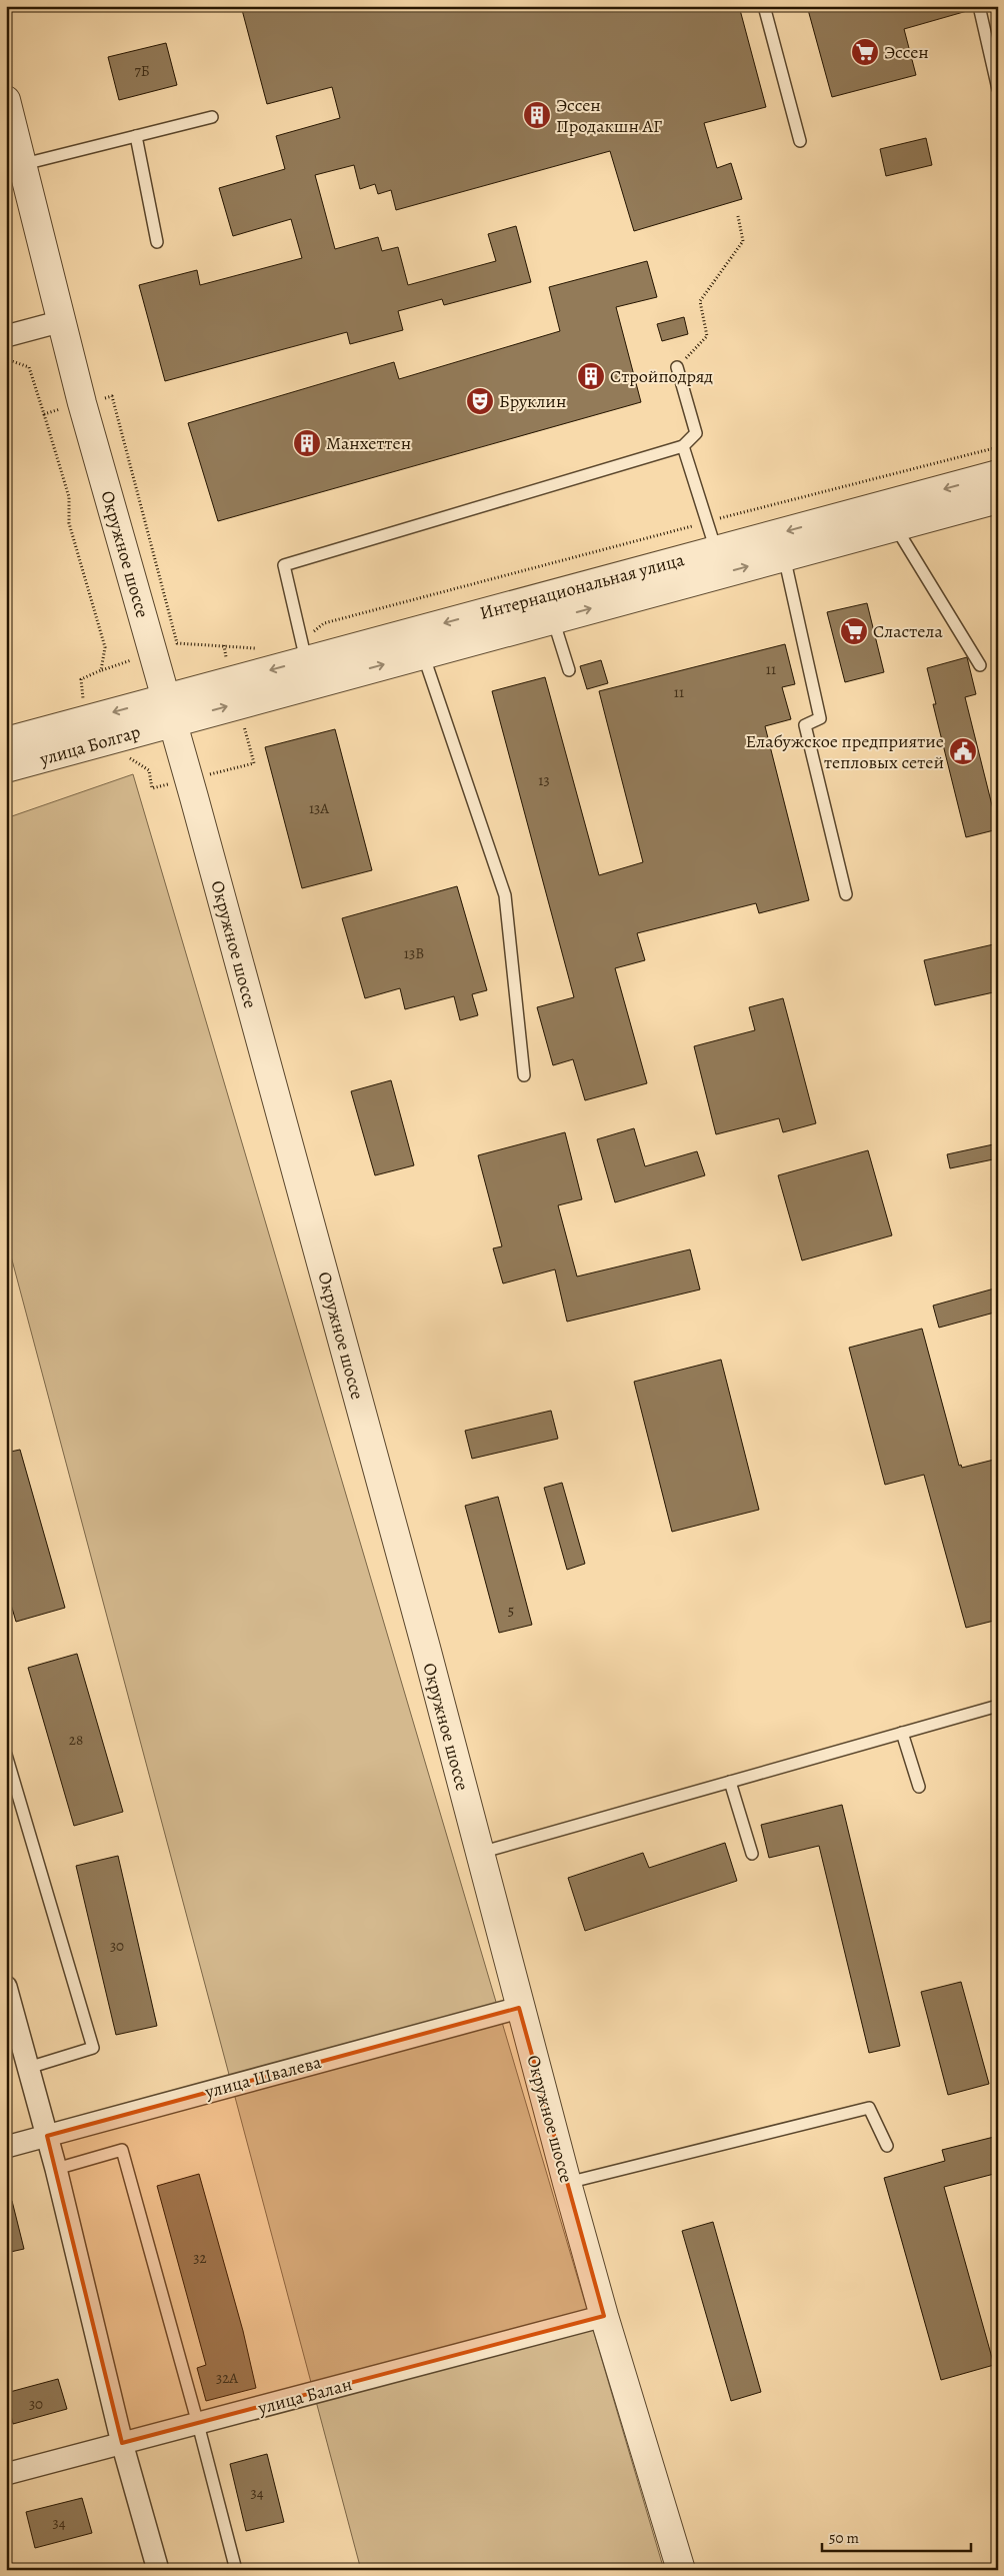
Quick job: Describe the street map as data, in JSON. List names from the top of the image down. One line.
{"streets":{"street":["Окружное шоссе","Интернациональная улица","улица Болгар","улица Швалева","улица Балан"]},"crossings":[["Окружное шоссе","Интернациональная улица"],["Окружное шоссе","улица Болгар"],["Окружное шоссе","улица Швалева"],["Окружное шоссе","улица Балан"],["Интернациональная улица","улица Болгар"]],"places":{"supermarket":["Эссен","Сластела"],"building":["Эссен Продакшн АГ","Стройподряд","Манхеттен"],"theatre":["Бруклин"],"public building":["Елабужское предприятие тепловых сетей"]},"house_numbers":["7Б","11","11","13","13А","13В","5","28","30","32","32А","30","34","34"],"scale_bar":"50 m"}
